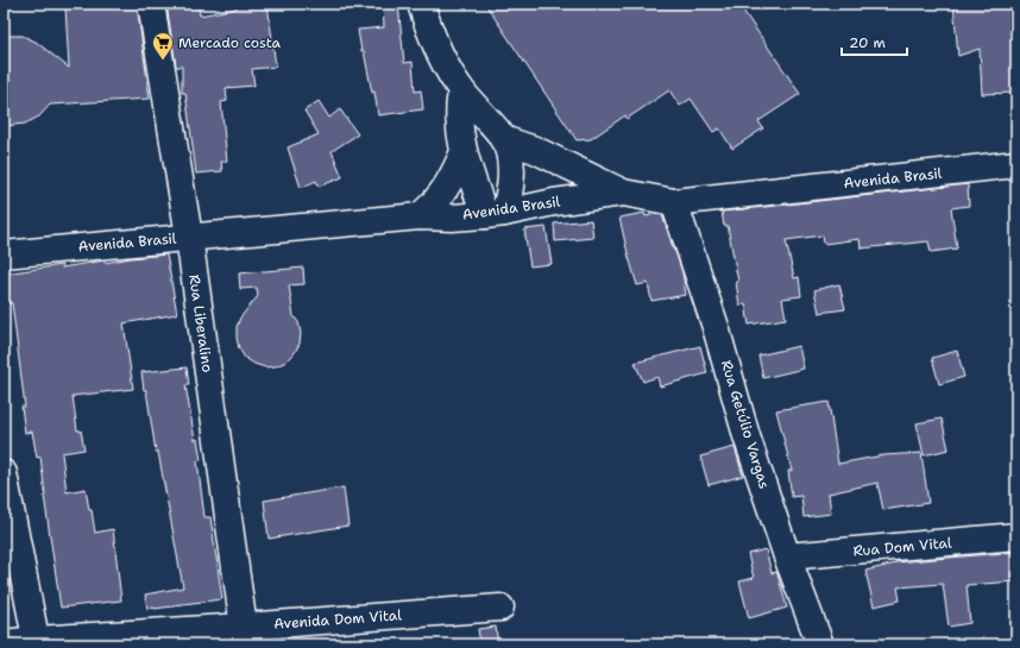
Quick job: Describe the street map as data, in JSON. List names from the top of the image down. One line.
{"streets":{"street":["Avenida Brasil","Rua Liberalino","Rua Getúlio Vargas","Rua Dom Vital","Avenida Dom Vital"]},"crossings":[["Avenida Brasil","Rua Liberalino"],["Avenida Brasil","Rua Getúlio Vargas"],["Rua Liberalino","Avenida Dom Vital"],["Rua Getúlio Vargas","Rua Dom Vital"]],"places":{"supermarket":["Mercado costa"]},"scale_bar":"20 m"}
